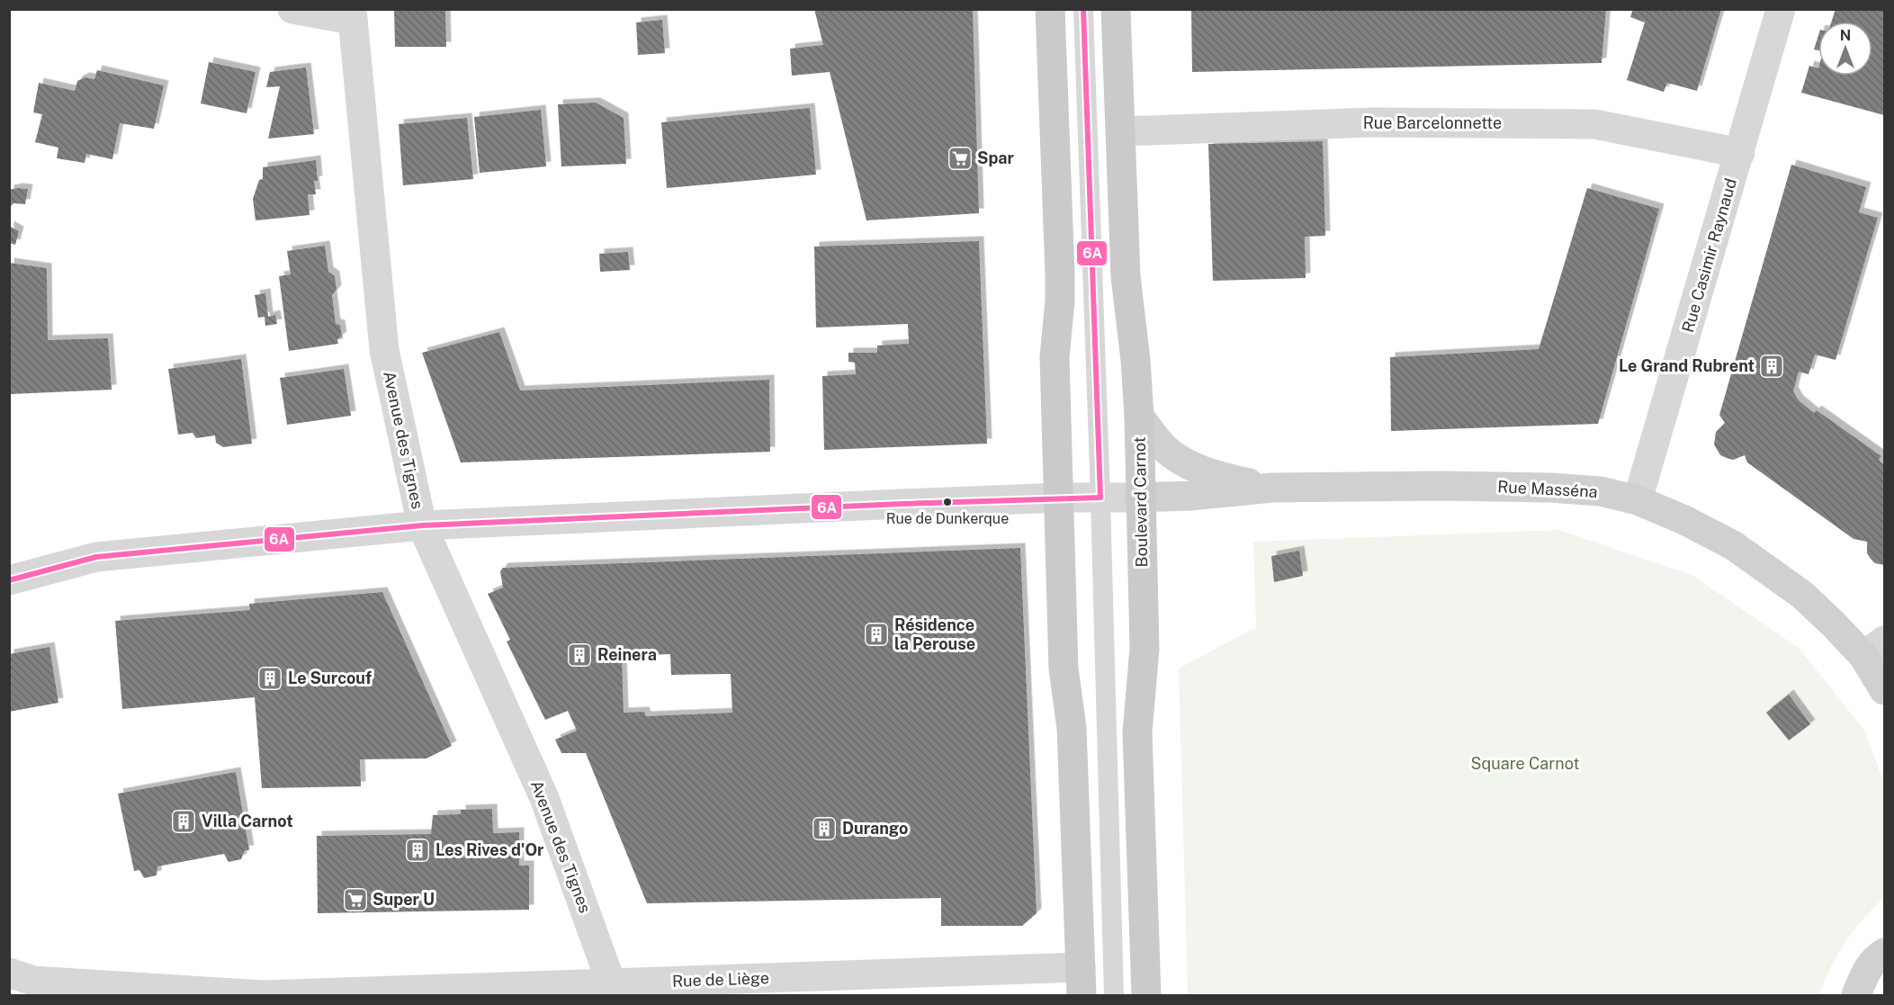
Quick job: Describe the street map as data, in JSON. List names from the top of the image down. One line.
{"streets":{"main road":["Rue Masséna","Boulevard Carnot"],"street":["Rue Barcelonnette","Rue Casimir Raynaud","Avenue des Tignes","Rue de Liège"]},"crossings":[["Rue Barcelonnette","Rue Casimir Raynaud"],["Rue Barcelonnette","Boulevard Carnot"],["Rue Casimir Raynaud","Rue Masséna"],["Avenue des Tignes","Rue de Liège"],["Rue Masséna","Boulevard Carnot"]],"parks":["Square Carnot"],"places":{"supermarket":["Spar","Super U"],"building":["Le Grand Rubrent","Résidence la Perouse","Reinera","Le Surcouf","Villa Carnot","Durango","Les Rives d'Or"],"other":["Rue de Dunkerque"]},"lines":["transit line 6A"],"north":"top"}
